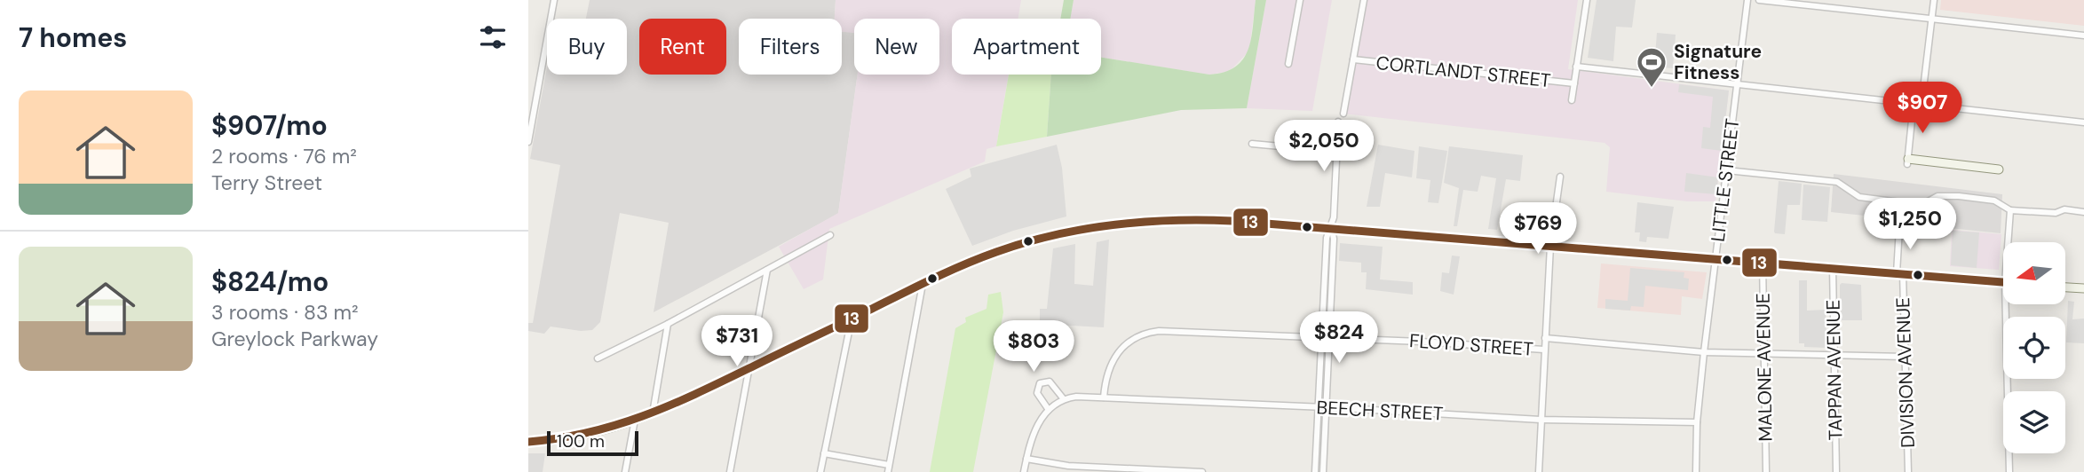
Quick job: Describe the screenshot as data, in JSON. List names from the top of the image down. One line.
{"streets":{"street":["CORTLANDT STREET","LITTLE STREET","FLOYD STREET","MALONE AVENUE","TAPPAN AVENUE","DIVISION AVENUE","BEECH STREET"]},"crossings":[["CORTLANDT STREET","LITTLE STREET"],["LITTLE STREET","FLOYD STREET"],["LITTLE STREET","BEECH STREET"],["FLOYD STREET","MALONE AVENUE"],["FLOYD STREET","TAPPAN AVENUE"],["FLOYD STREET","DIVISION AVENUE"],["FLOYD STREET","BEECH STREET"]],"places":{"sports":["Signature Fitness"]},"lines":["transit line 13"],"scale_bar":"100 m","north":"left","page":{"heading":"7 homes","chip":["Buy","Rent","Filters","New","Apartment"],"list":[{"name":"$907/mo","note":"2 rooms · 76 m² · Terry Street"},{"name":"$824/mo","note":"3 rooms · 83 m² · Greylock Parkway"}],"price":["$907","$2,050","$1,250","$769","$824","$731","$803"],"scale":"100 m"}}
